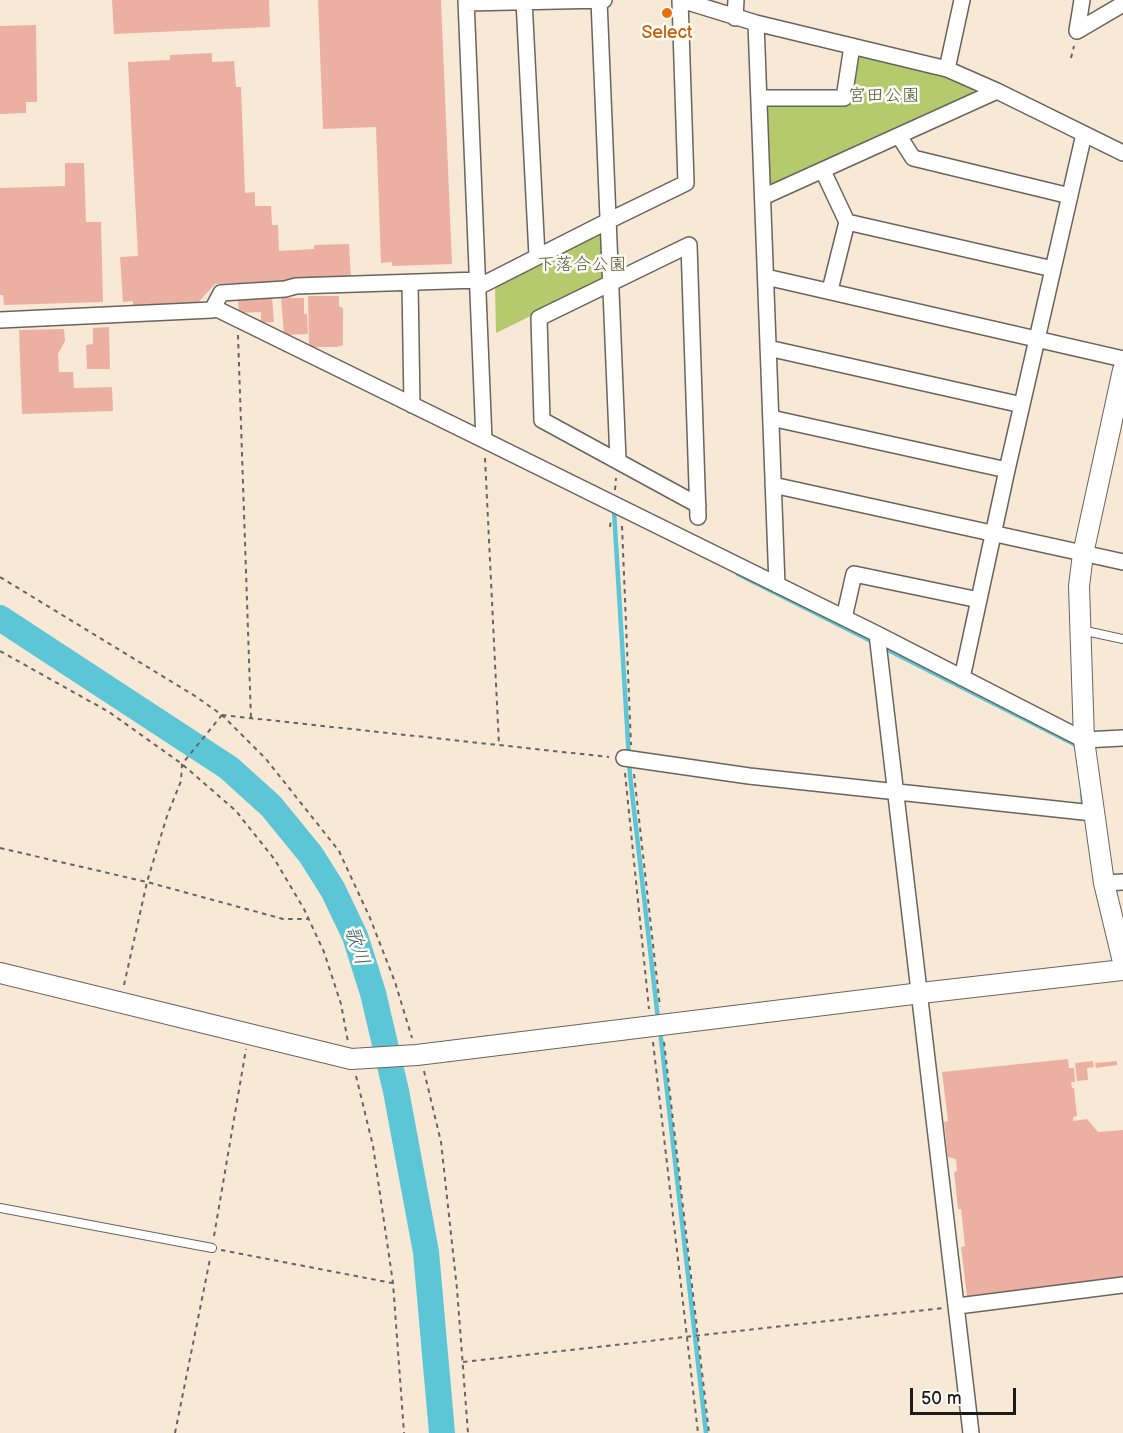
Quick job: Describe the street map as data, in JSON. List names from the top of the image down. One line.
{"water":["歌川"],"parks":["宮田公園","下落合公園"],"places":["Select"],"scale_bar":"50 m"}
